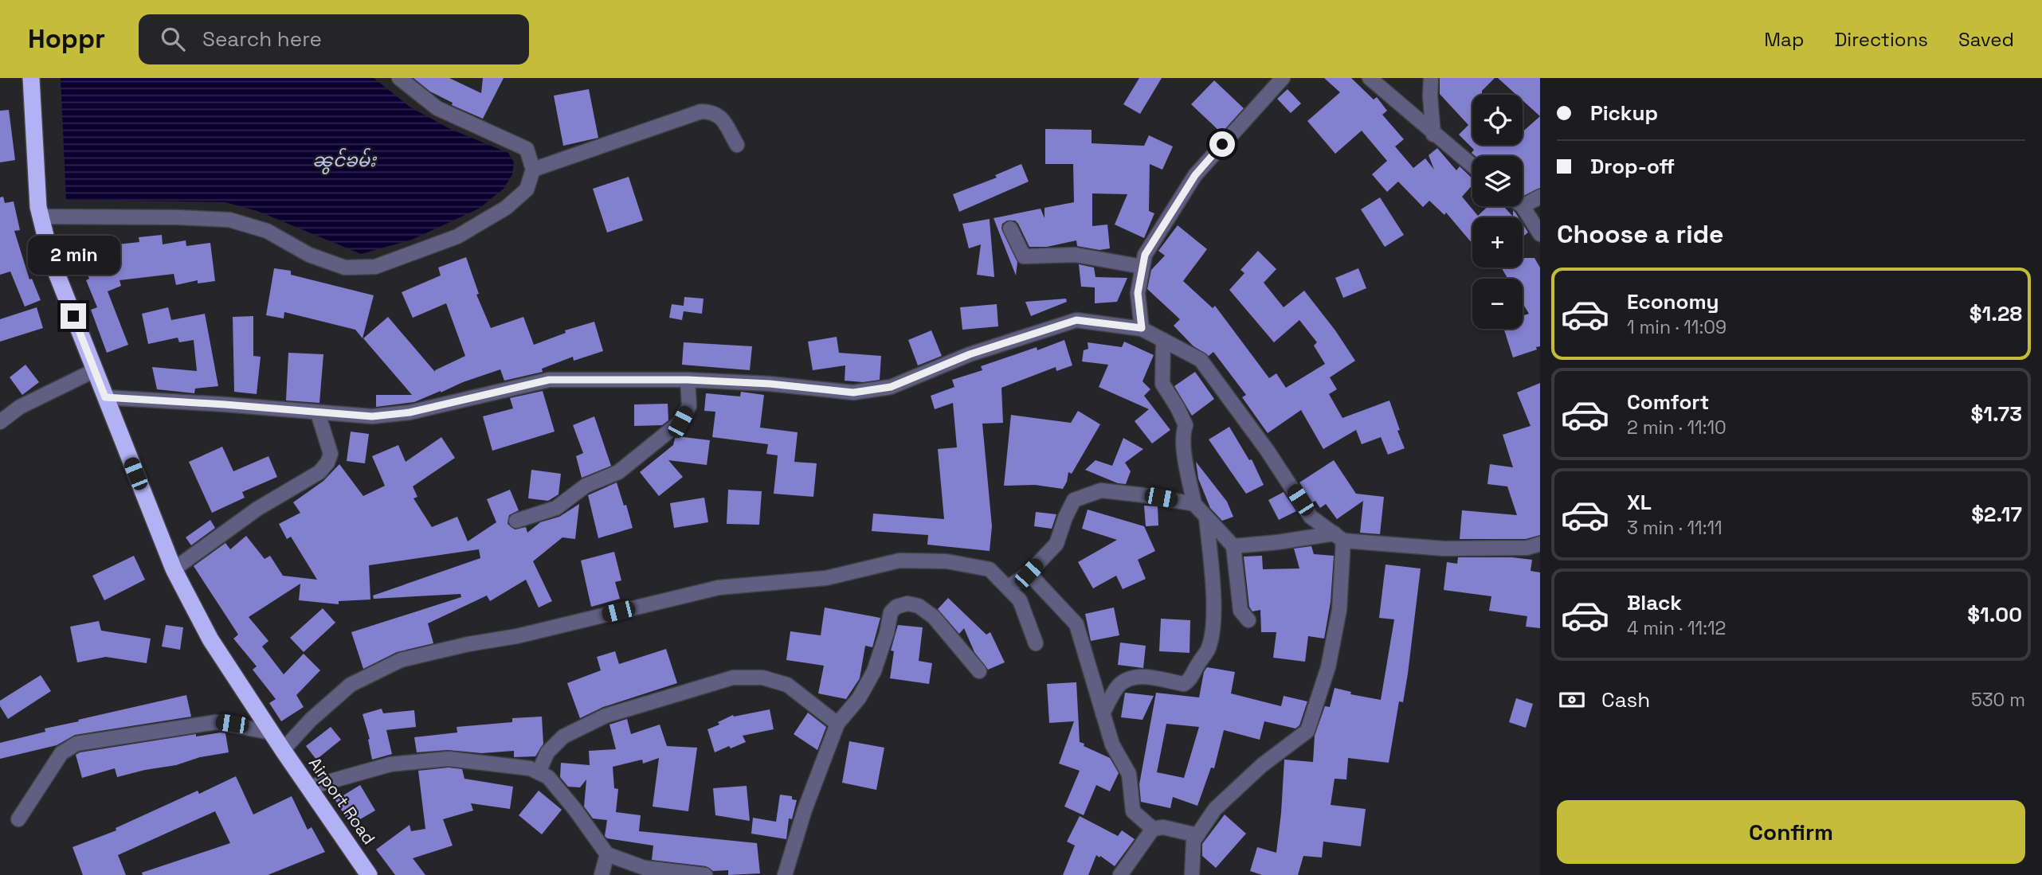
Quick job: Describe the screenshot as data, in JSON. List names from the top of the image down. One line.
{"streets":{"highway":["Airport Road"]},"water":["ၼွင်ၶမ်း"],"page":{"header":"Hoppr","search":"Search here","nav":["Map","Directions","Saved"],"banner":["Pickup","Drop-off"],"map_buttons":["+","−"],"heading":"Choose a ride","bubble":"2 min","list":[{"name":"Economy","note":"1 min · 11:09","value":"$1.28"},{"name":"Comfort","note":"2 min · 11:10","value":"$1.73"},{"name":"XL","note":"3 min · 11:11","value":"$2.17"},{"name":"Black","note":"4 min · 11:12","value":"$1.00"}],"pay":["Cash","530 m"],"buttons":"Confirm"}}
